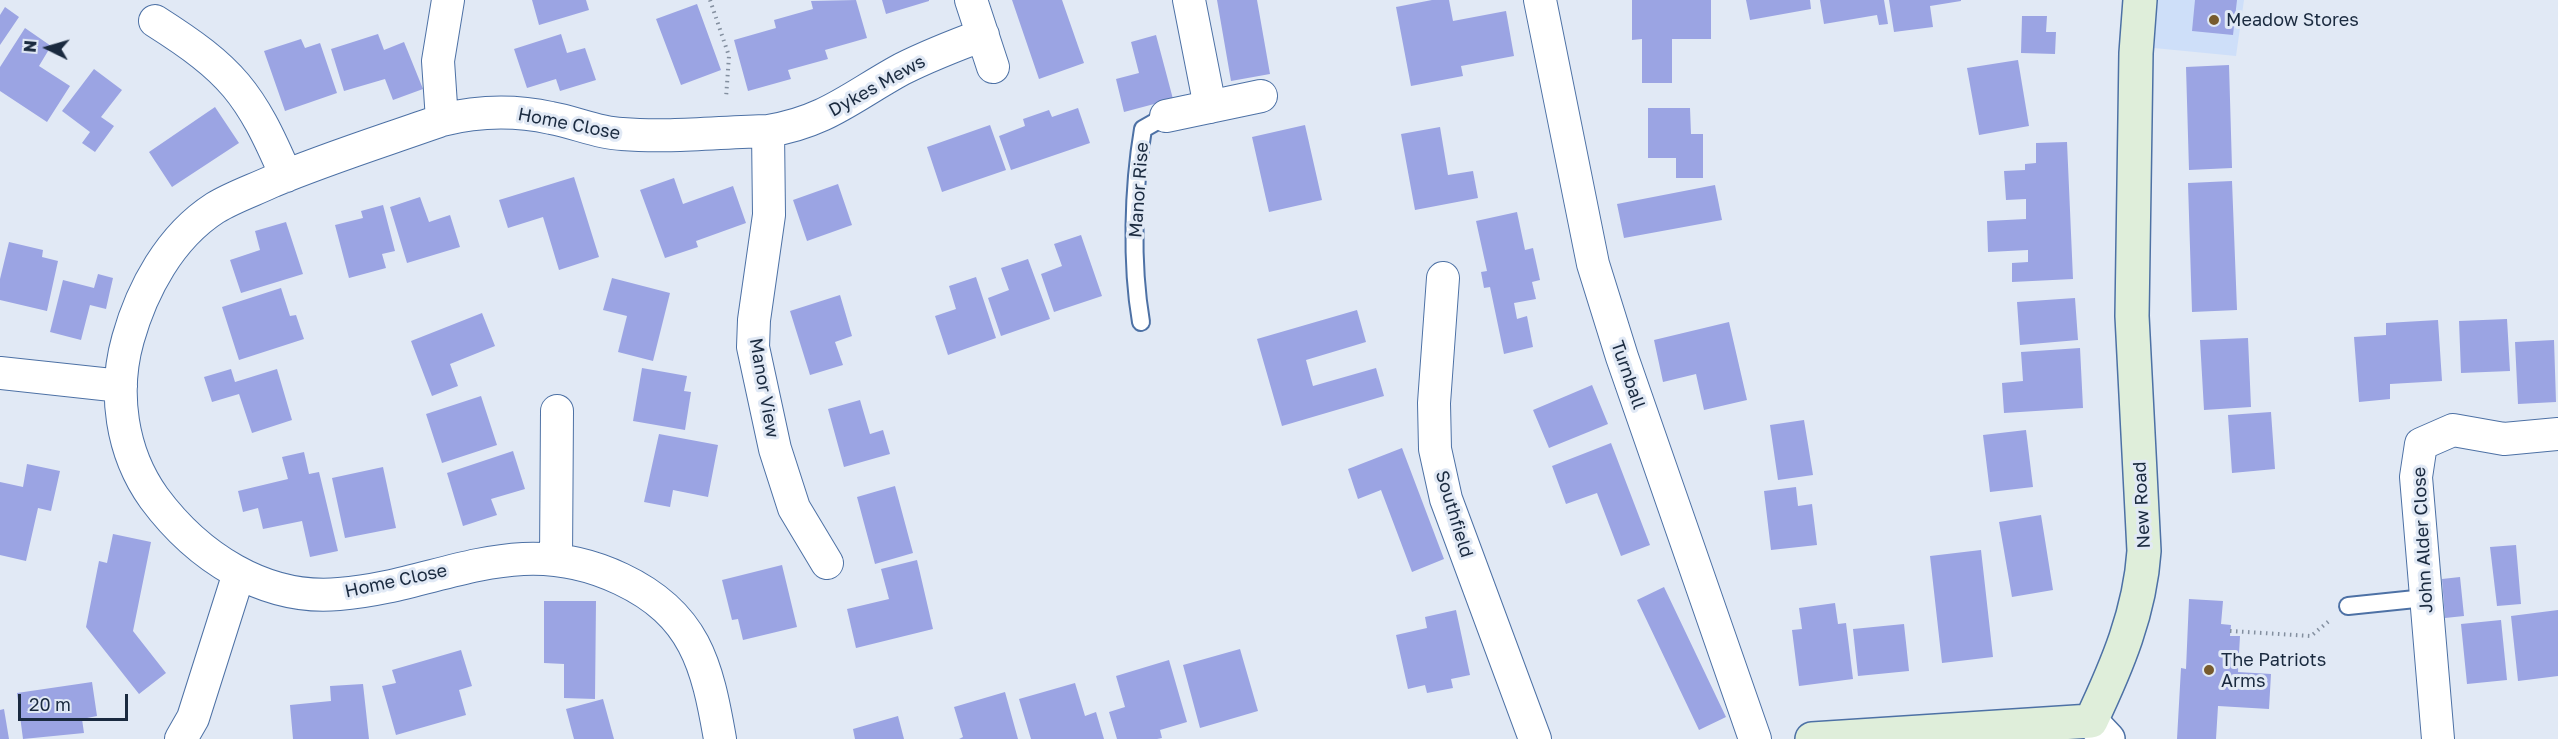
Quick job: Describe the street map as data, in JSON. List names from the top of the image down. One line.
{"streets":{"main road":["New Road"],"street":["Dykes Mews","Home Close","Manor Rise","Turnball","Manor View","Southfield","John Alder Close"]},"crossings":[["Dykes Mews","Home Close"],["Dykes Mews","Manor View"],["Home Close","Manor View"]],"places":["Meadow Stores","The Patriots Arms"],"scale_bar":"20 m","north":"left"}
